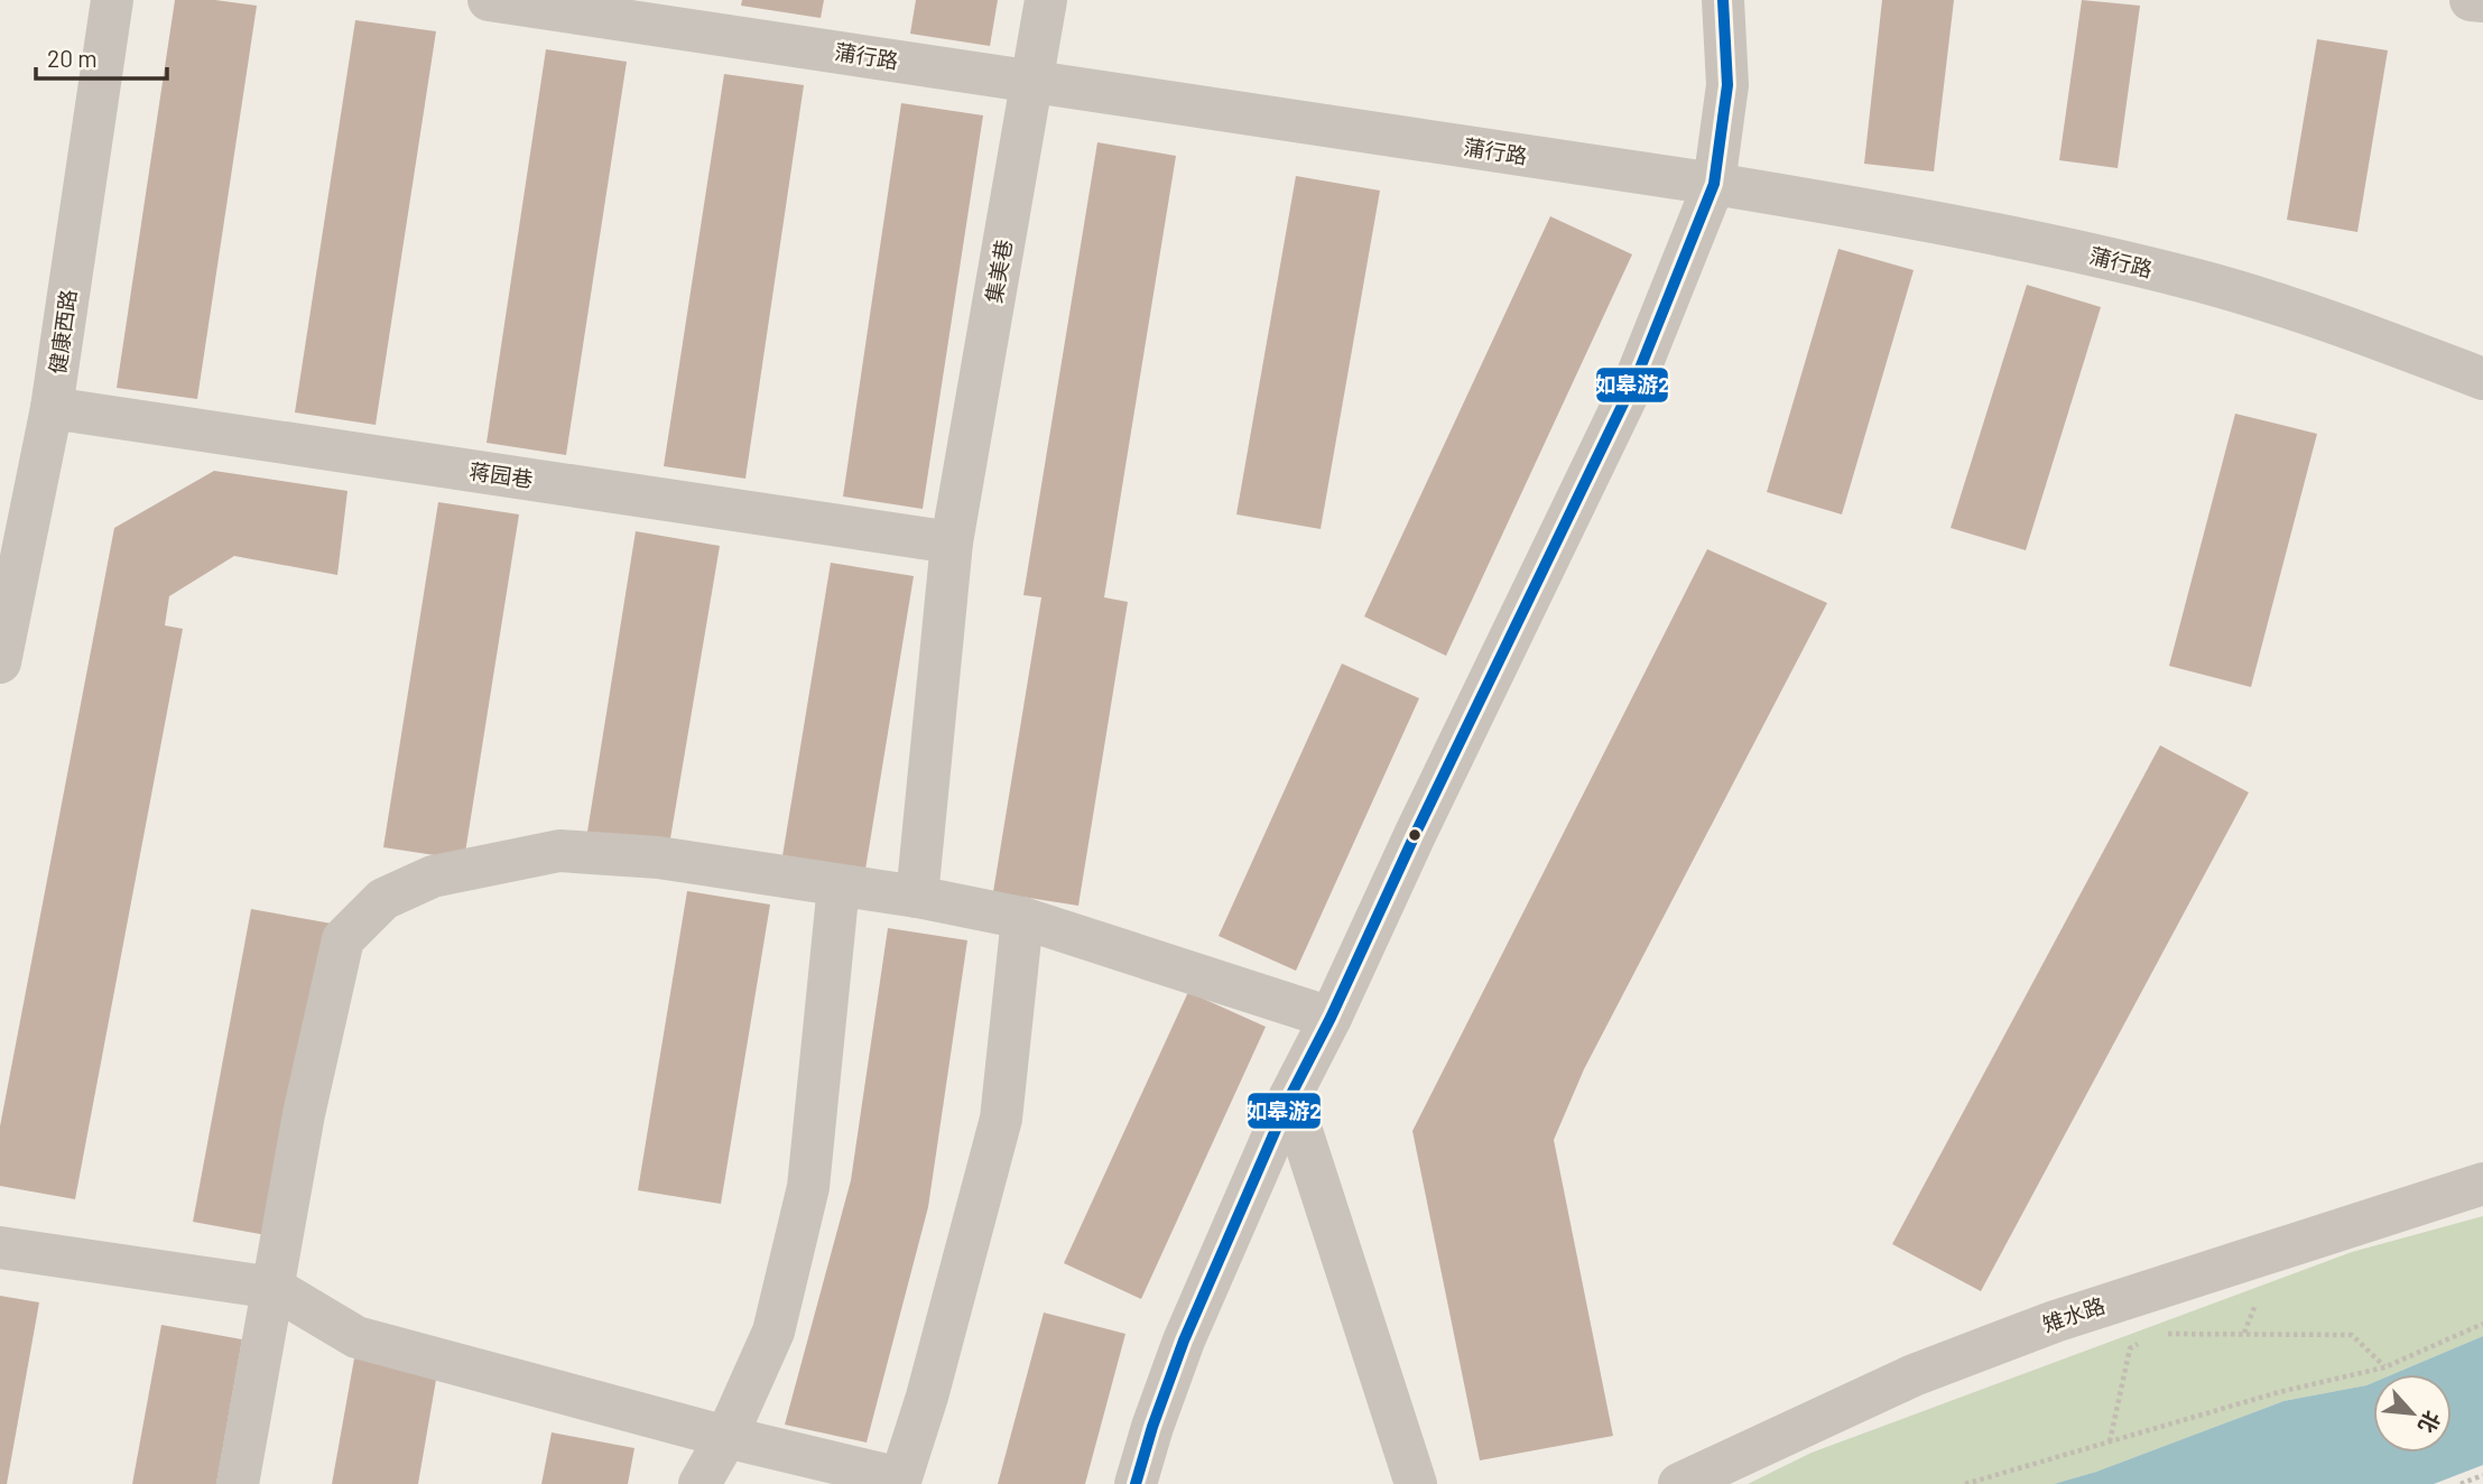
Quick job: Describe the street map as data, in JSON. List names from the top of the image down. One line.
{"streets":{"street":["蒲行路","集美巷","健康西路","蒋园巷","雉水路"]},"crossings":[["蒲行路","集美巷"],["集美巷","蒋园巷"],["健康西路","蒋园巷"]],"lines":["transit line 如皋游2"],"scale_bar":"20 m","north":"bottom right"}
